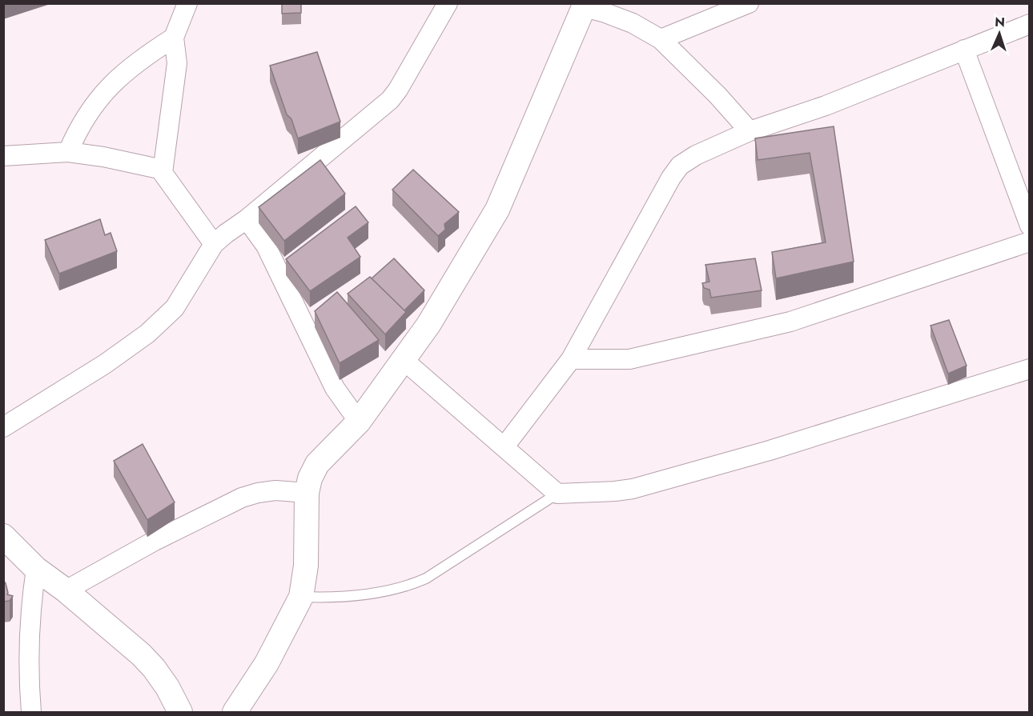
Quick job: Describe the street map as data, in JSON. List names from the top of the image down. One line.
{"north":"top"}
